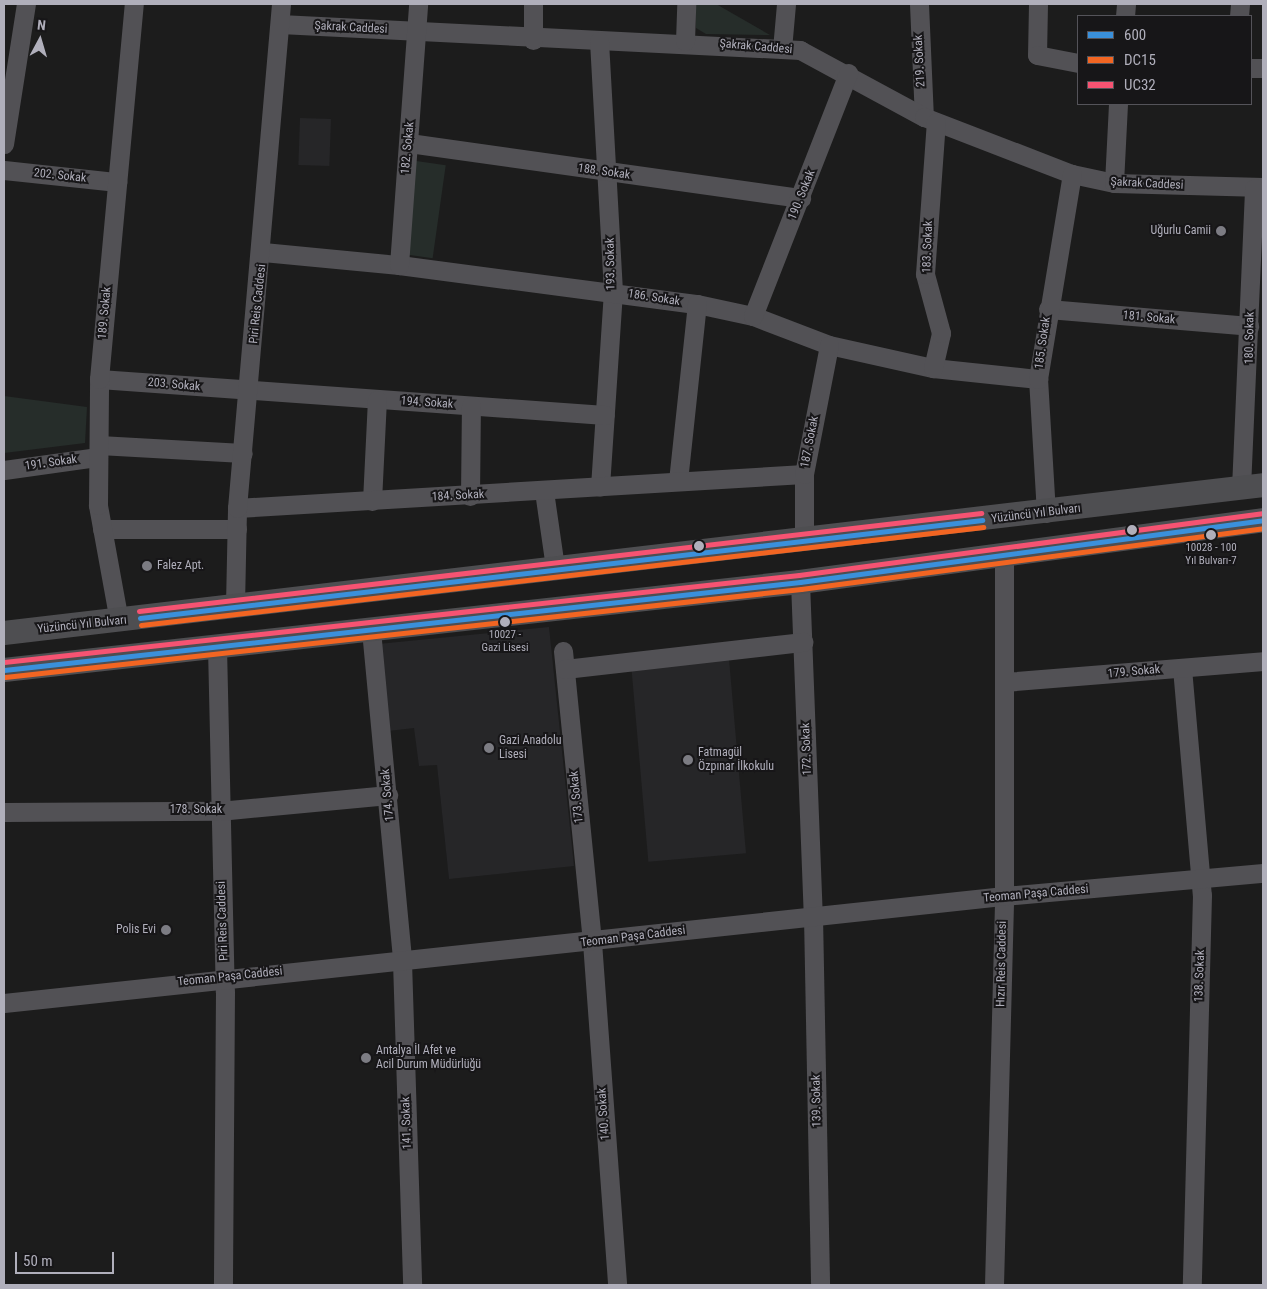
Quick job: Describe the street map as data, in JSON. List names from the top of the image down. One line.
{"streets":{"main road":["Yüzüncü Yıl Bulvarı"],"street":["Şakrak Caddesi","219. Sokak","182. Sokak","188. Sokak","202. Sokak","190. Sokak","183. Sokak","193. Sokak","186. Sokak","Piri Reis Caddesi","189. Sokak","181. Sokak","180. Sokak","185. Sokak","203. Sokak","194. Sokak","187. Sokak","191. Sokak","184. Sokak","179. Sokak","172. Sokak","174. Sokak","173. Sokak","178. Sokak","Teoman Paşa Caddesi","Hızır Reis Caddesi","138. Sokak","139. Sokak","140. Sokak","141. Sokak"]},"crossings":[["Şakrak Caddesi","219. Sokak"],["Şakrak Caddesi","182. Sokak"],["Şakrak Caddesi","190. Sokak"],["Şakrak Caddesi","183. Sokak"],["Şakrak Caddesi","193. Sokak"],["Şakrak Caddesi","Piri Reis Caddesi"],["Şakrak Caddesi","180. Sokak"],["Şakrak Caddesi","185. Sokak"],["219. Sokak","183. Sokak"],["182. Sokak","188. Sokak"],["182. Sokak","186. Sokak"],["188. Sokak","190. Sokak"],["188. Sokak","193. Sokak"],["202. Sokak","189. Sokak"],["190. Sokak","186. Sokak"],["183. Sokak","186. Sokak"],["193. Sokak","186. Sokak"],["193. Sokak","194. Sokak"],["193. Sokak","184. Sokak"],["186. Sokak","Piri Reis Caddesi"],["186. Sokak","185. Sokak"],["186. Sokak","187. Sokak"],["Piri Reis Caddesi","203. Sokak"],["Piri Reis Caddesi","194. Sokak"],["Piri Reis Caddesi","191. Sokak"],["Piri Reis Caddesi","184. Sokak"],["Piri Reis Caddesi","Yüzüncü Yıl Bulvarı"],["Piri Reis Caddesi","178. Sokak"],["Piri Reis Caddesi","Teoman Paşa Caddesi"],["189. Sokak","203. Sokak"],["189. Sokak","191. Sokak"],["189. Sokak","Yüzüncü Yıl Bulvarı"],["181. Sokak","180. Sokak"],["181. Sokak","185. Sokak"],["180. Sokak","Yüzüncü Yıl Bulvarı"],["185. Sokak","Yüzüncü Yıl Bulvarı"],["203. Sokak","194. Sokak"],["187. Sokak","184. Sokak"],["187. Sokak","Yüzüncü Yıl Bulvarı"],["179. Sokak","Hızır Reis Caddesi"],["179. Sokak","138. Sokak"],["172. Sokak","173. Sokak"],["172. Sokak","Teoman Paşa Caddesi"],["172. Sokak","139. Sokak"],["174. Sokak","178. Sokak"],["174. Sokak","Teoman Paşa Caddesi"],["174. Sokak","141. Sokak"],["173. Sokak","Teoman Paşa Caddesi"],["173. Sokak","140. Sokak"],["Teoman Paşa Caddesi","Hızır Reis Caddesi"],["Teoman Paşa Caddesi","138. Sokak"],["Teoman Paşa Caddesi","139. Sokak"],["Teoman Paşa Caddesi","140. Sokak"],["Teoman Paşa Caddesi","141. Sokak"]],"places":["Uğurlu Camii","10028 - 100 Yıl Bulvarı-7","Falez Apt.","10027 - Gazi Lisesi","Gazi Anadolu Lisesi","Fatmagül Özpınar İlkokulu","Polis Evi","Antalya İl Afet ve Acil Durum Müdürlüğü"],"lines":["transit line UC32","transit line 600","transit line DC15"],"legend":["600","DC15","UC32"],"scale_bar":"50 m","north":"top"}
